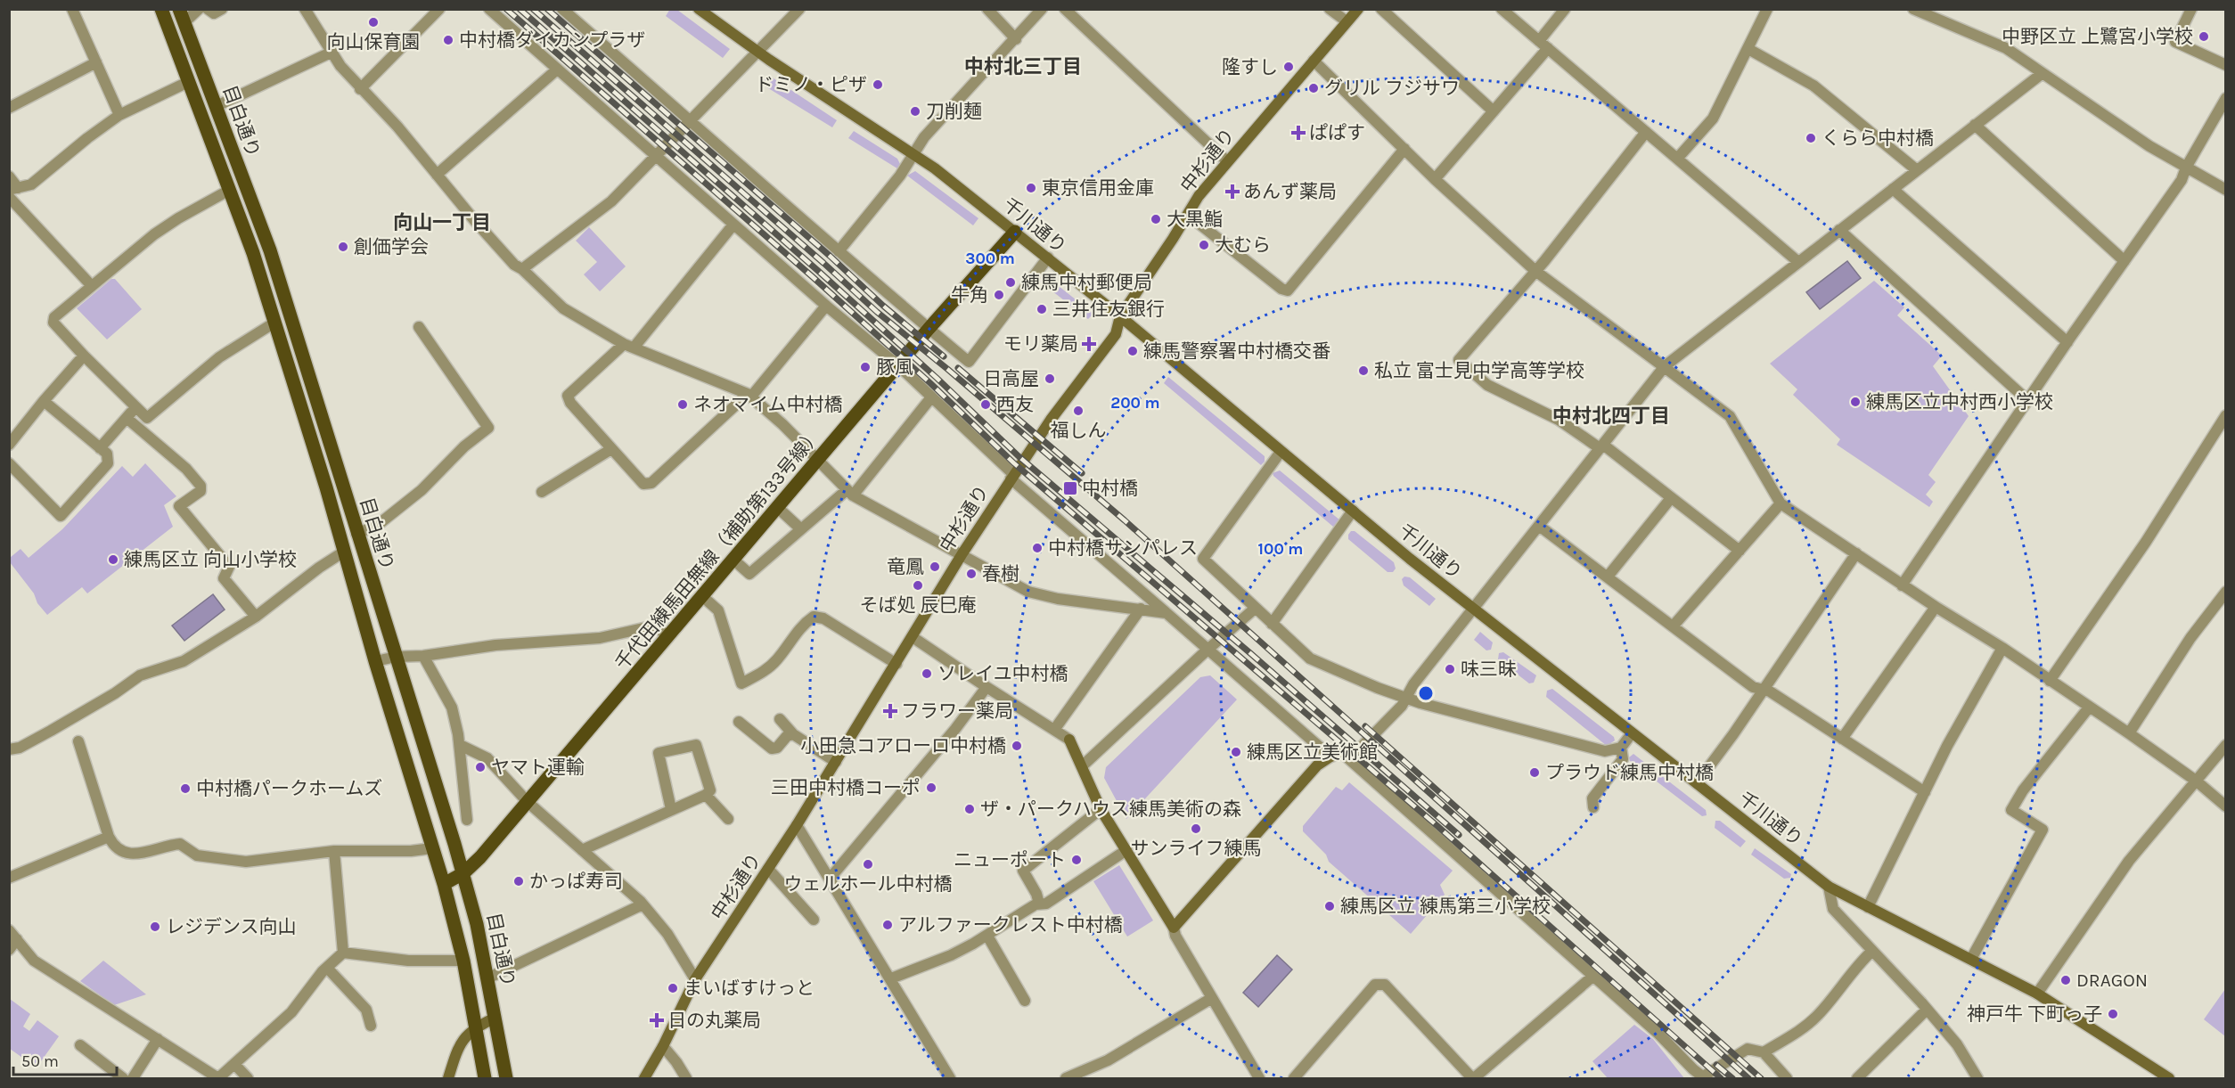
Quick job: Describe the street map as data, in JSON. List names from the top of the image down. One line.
{"streets":{"main road":["目白通り","中杉通り","千川通り","千代田練馬田無線（補助第133号線）"]},"crossings":[["目白通り","千代田練馬田無線（補助第133号線）"],["中杉通り","千川通り"],["千川通り","千代田練馬田無線（補助第133号線）"]],"districts":["中村北三丁目","向山一丁目","中村北四丁目"],"places":{"other":["向山保育園","中野区立 上鷺宮小学校","中村橋ダイカンプラザ","隆すし","ドミノ・ピザ","グリル フジサワ","刀削麺","くらら中村橋","東京信用金庫","大黒鮨","大むら","創価学会","練馬中村郵便局","牛角","三井住友銀行","練馬警察署中村橋交番","豚風","私立 富士見中学高等学校","日高屋","練馬区立中村西小学校","ネオマイム中村橋","西友","福しん","中村橋サンパレス","練馬区立 向山小学校","竜鳳","春樹","そば処 辰巳庵","味三昧","ソレイユ中村橋","小田急コアローロ中村橋","練馬区立美術館","ヤマト運輸","プラウド練馬中村橋","三田中村橋コーポ","中村橋パークホームズ","ザ・パークハウス練馬美術の森","サンライフ練馬","ニューポート","ウェルホール中村橋","かっぱ寿司","練馬区立 練馬第三小学校","アルファークレスト中村橋","レジデンス向山","DRAGON","まいばすけっと","神戸牛 下町っ子"],"health":["ぱぱす","あんず薬局","モリ薬局","フラワー薬局","日の丸薬局"],"transit":["中村橋"]},"scale_bar":"50 m","rings":["300 m","200 m","100 m"]}
